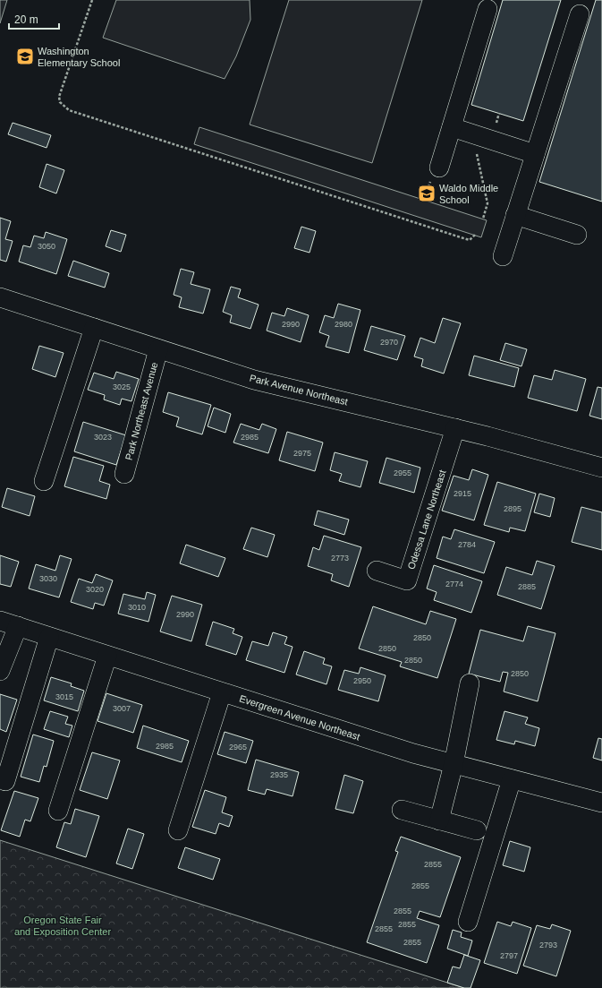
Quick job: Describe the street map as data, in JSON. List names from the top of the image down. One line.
{"streets":{"street":["Park Avenue Northeast","Park Northeast Avenue","Odessa Lane Northeast","Evergreen Avenue Northeast"]},"crossings":[["Park Avenue Northeast","Park Northeast Avenue"],["Park Avenue Northeast","Odessa Lane Northeast"]],"parks":["Oregon State Fair and Exposition Center"],"places":{"school or university":["Washington Elementary School","Waldo Middle School"]},"house_numbers":["3050","2990","2980","2970","3025","3023","2985","2975","2955","2915","2895","2784","2773","3030","2774","2885","3020","3010","2990","2850","2850","2850","2850","2950","3015","3007","2985","2965","2935","2855","2855","2855","2855","2855","2855","2793","2797"],"scale_bar":"20 m"}
